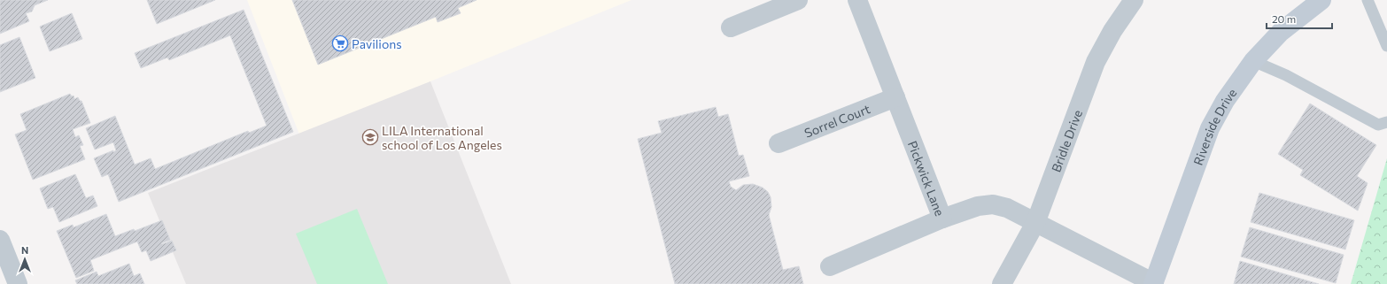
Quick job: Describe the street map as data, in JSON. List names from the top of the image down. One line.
{"streets":{"main road":["Riverside Drive"],"street":["Sorrel Court","Bridle Drive","Pickwick Lane"]},"crossings":[["Sorrel Court","Pickwick Lane"],["Riverside Drive","Pickwick Lane"],["Bridle Drive","Pickwick Lane"]],"places":{"supermarket":["Pavilions"],"school or university":["LILA International school of Los Angeles"]},"scale_bar":"20 m","north":"top"}
